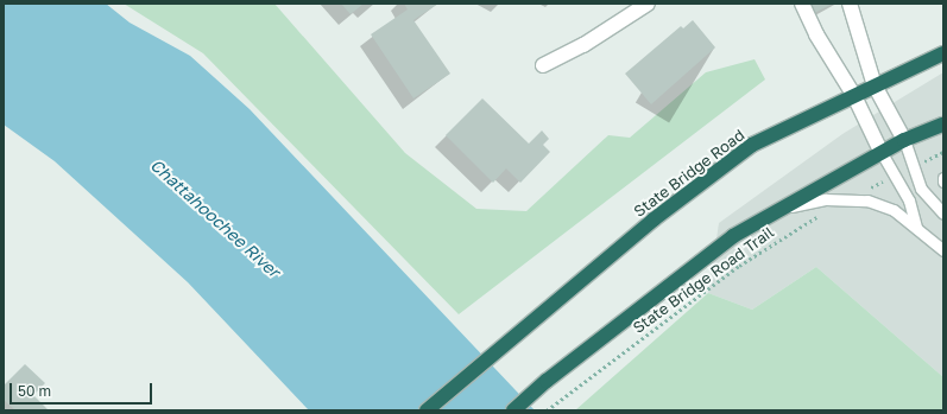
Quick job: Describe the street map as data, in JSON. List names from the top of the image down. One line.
{"streets":{"highway":["State Bridge Road"],"path":["State Bridge Road Trail"]},"water":["Chattahoochee River"],"scale_bar":"50 m"}
